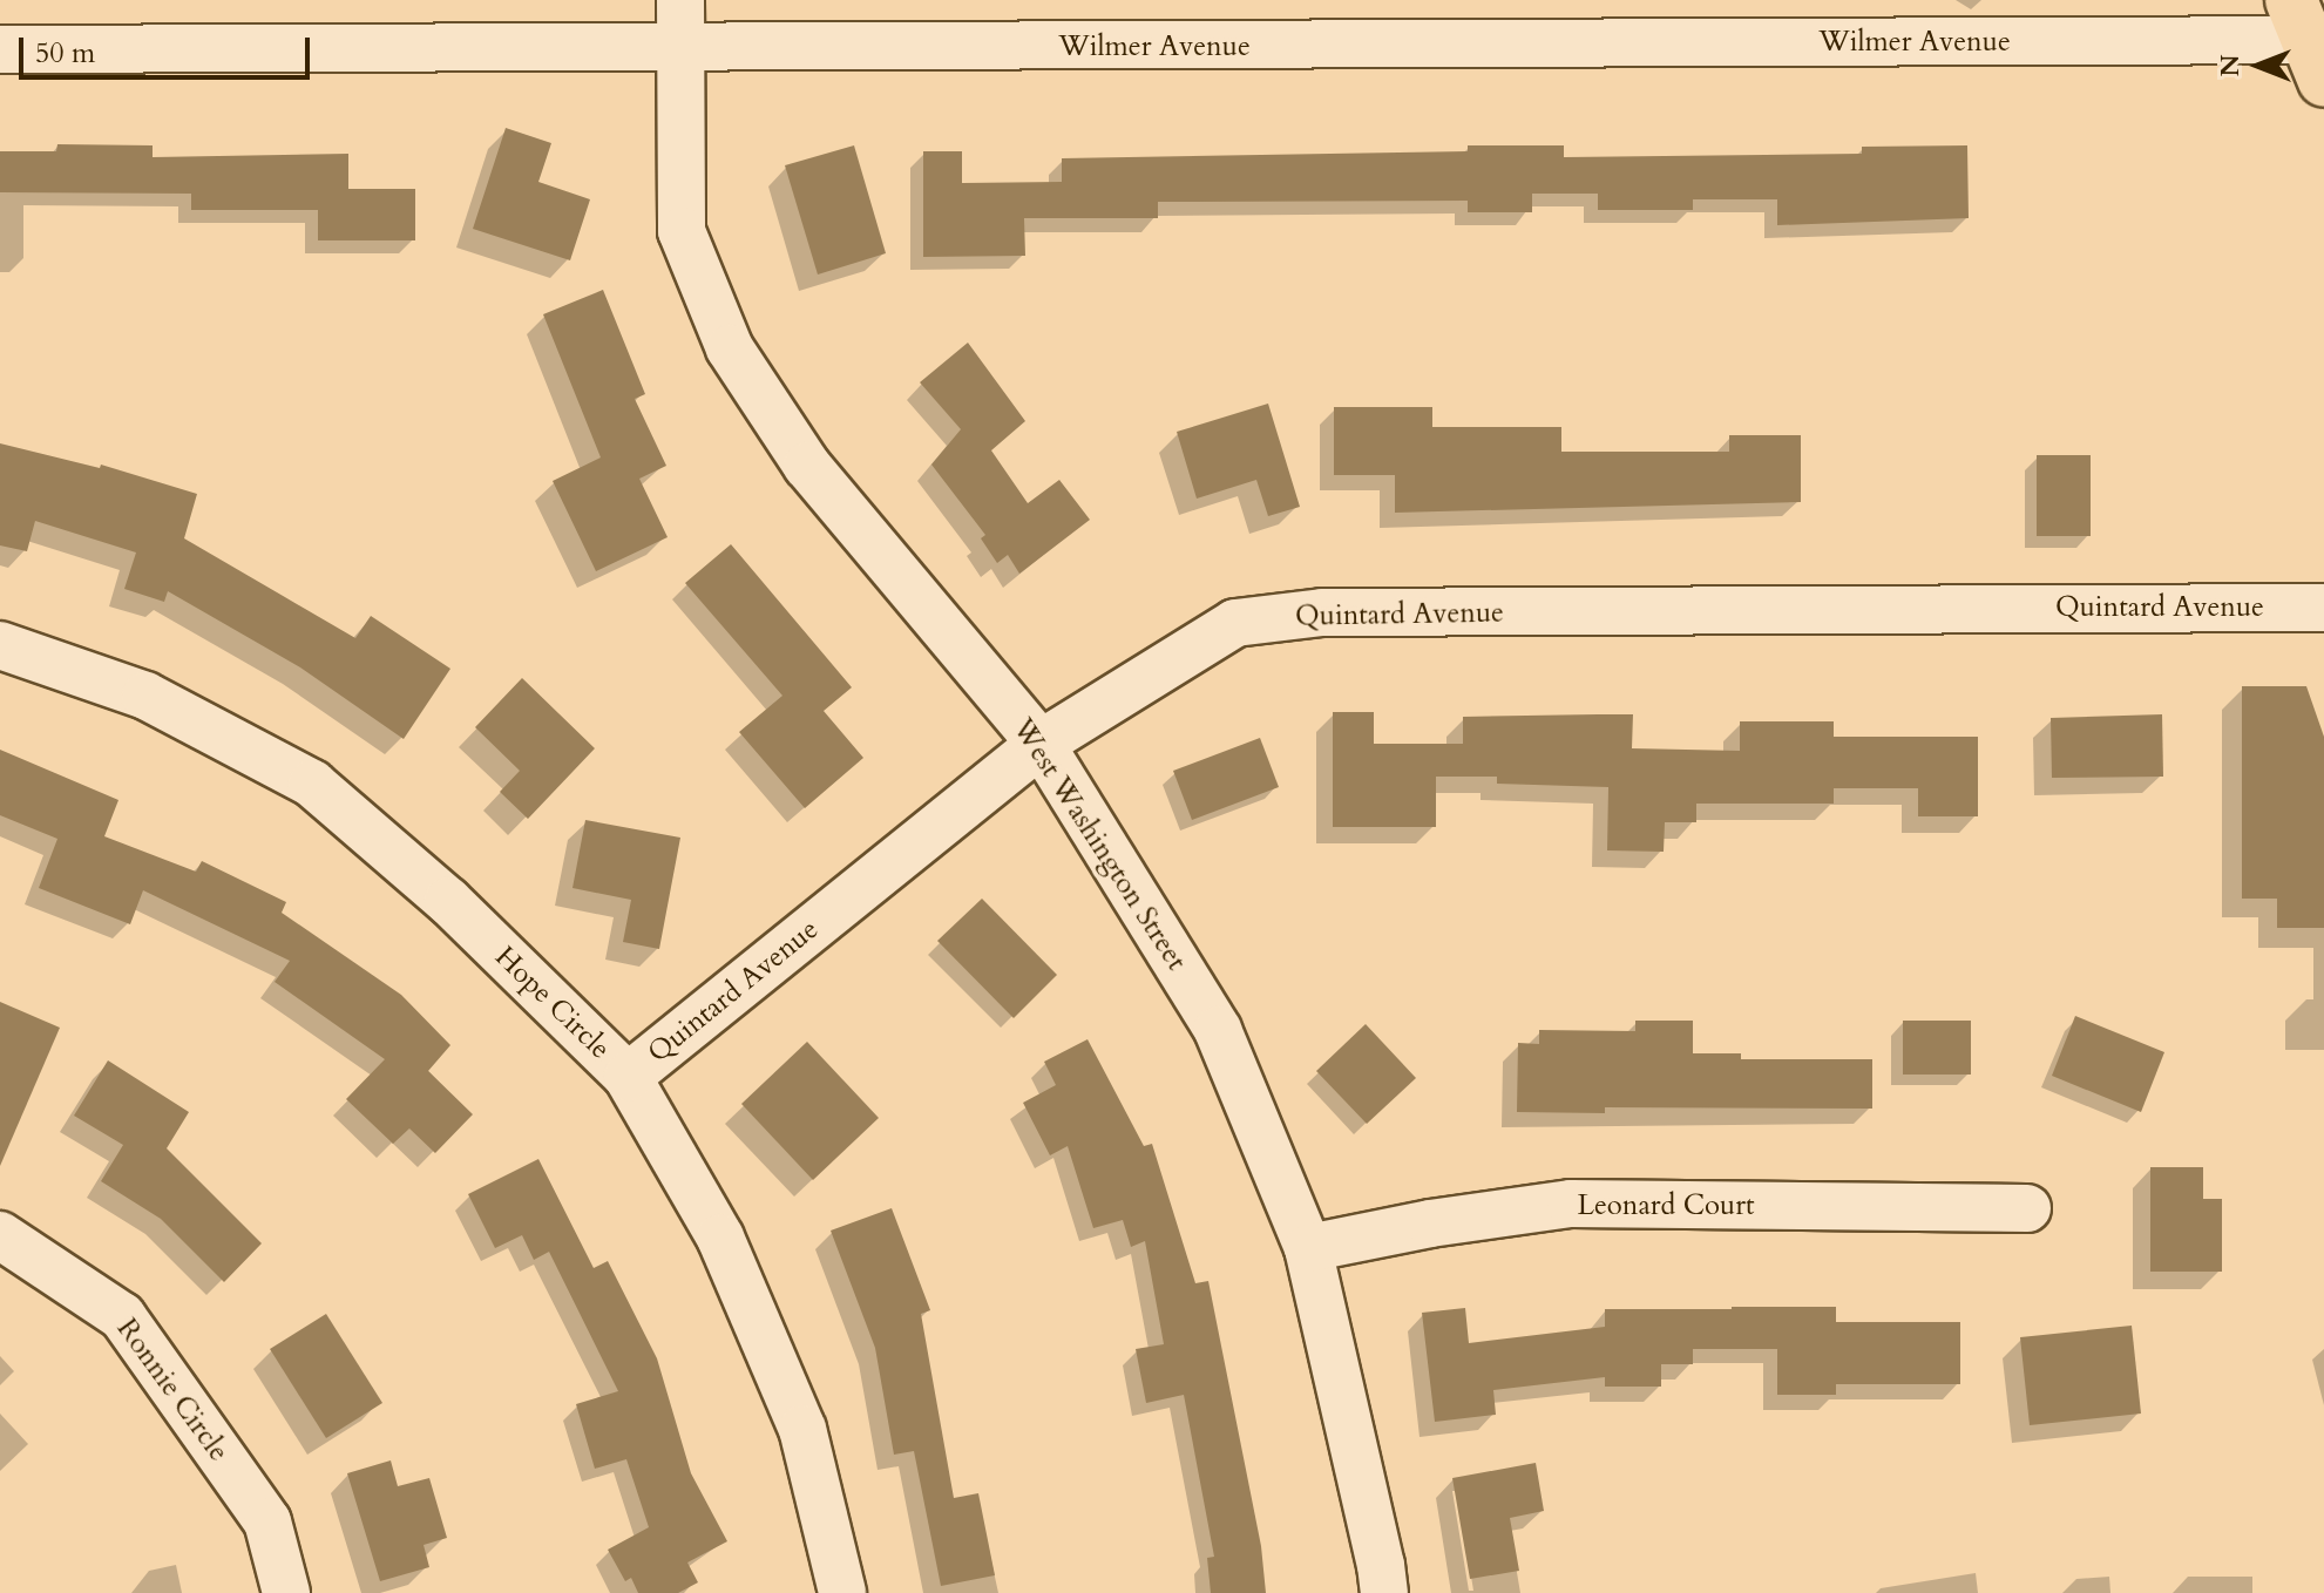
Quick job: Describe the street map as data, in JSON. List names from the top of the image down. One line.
{"streets":{"street":["Wilmer Avenue","Quintard Avenue","West Washington Street","Hope Circle","Leonard Court","Ronnie Circle"]},"crossings":[["Wilmer Avenue","West Washington Street"],["Quintard Avenue","West Washington Street"],["Quintard Avenue","Hope Circle"],["West Washington Street","Leonard Court"]],"scale_bar":"50 m","north":"left"}
